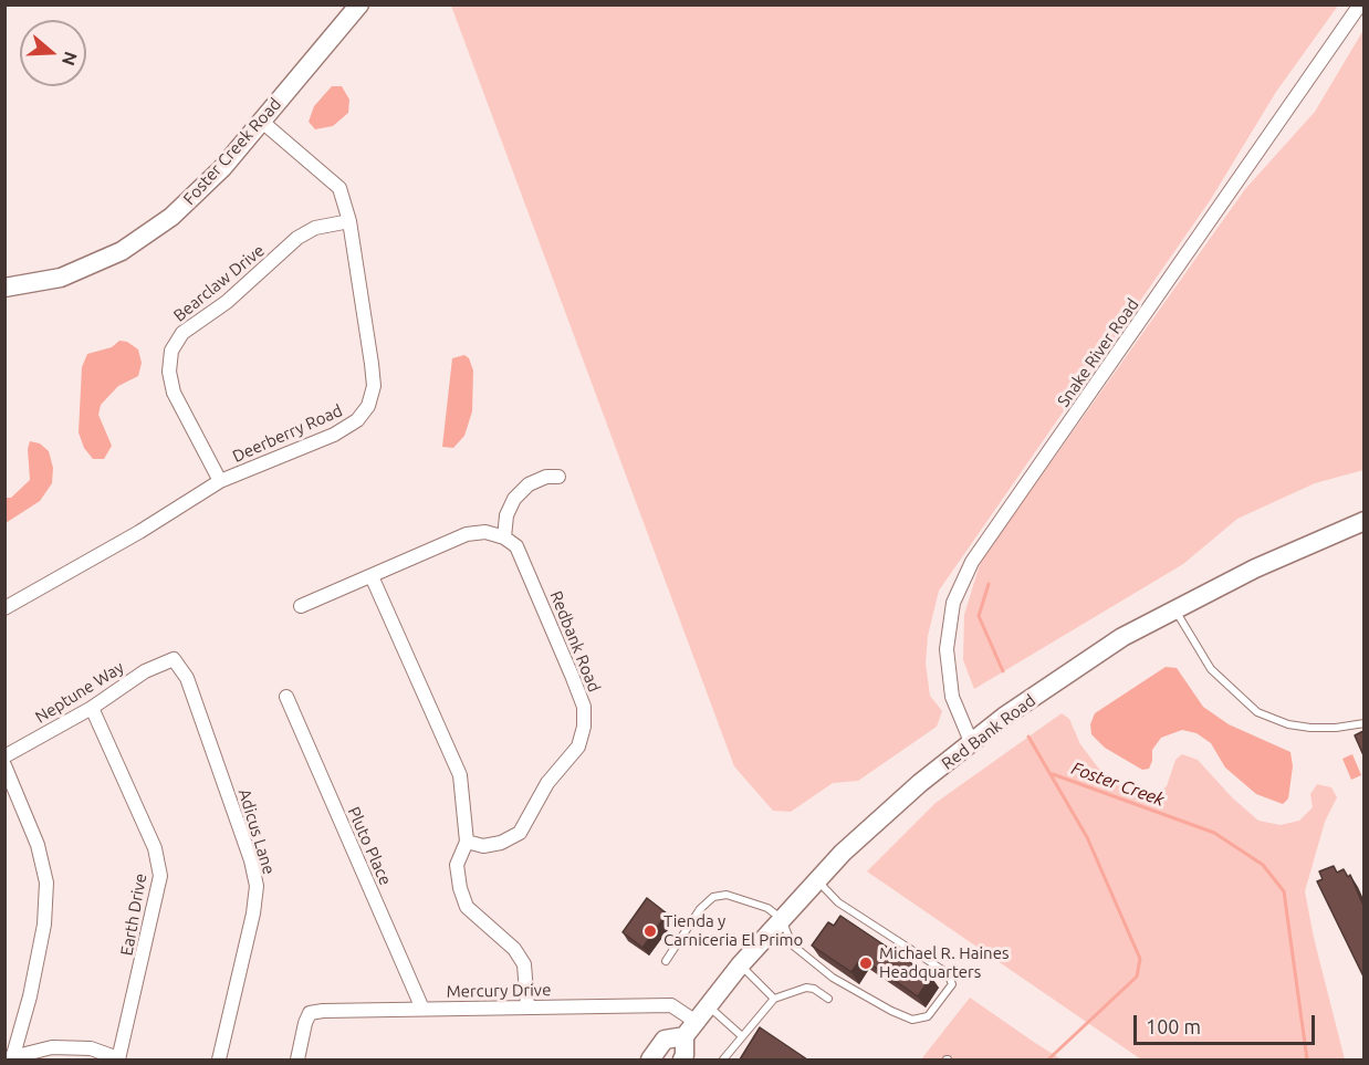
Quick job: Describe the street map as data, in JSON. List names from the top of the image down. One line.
{"streets":{"main road":["Foster Creek Road","Red Bank Road"],"street":["Bearclaw Drive","Snake River Road","Deerberry Road","Redbank Road","Neptune Way","Adicus Lane","Pluto Place","Earth Drive","Mercury Drive"]},"crossings":[["Foster Creek Road","Deerberry Road"],["Bearclaw Drive","Deerberry Road"],["Snake River Road","Red Bank Road"],["Neptune Way","Adicus Lane"],["Neptune Way","Earth Drive"],["Red Bank Road","Mercury Drive"],["Pluto Place","Mercury Drive"]],"water":["Foster Creek"],"places":["Tienda y Carniceria El Primo","Michael R. Haines Headquarters"],"scale_bar":"100 m","north":"right"}
